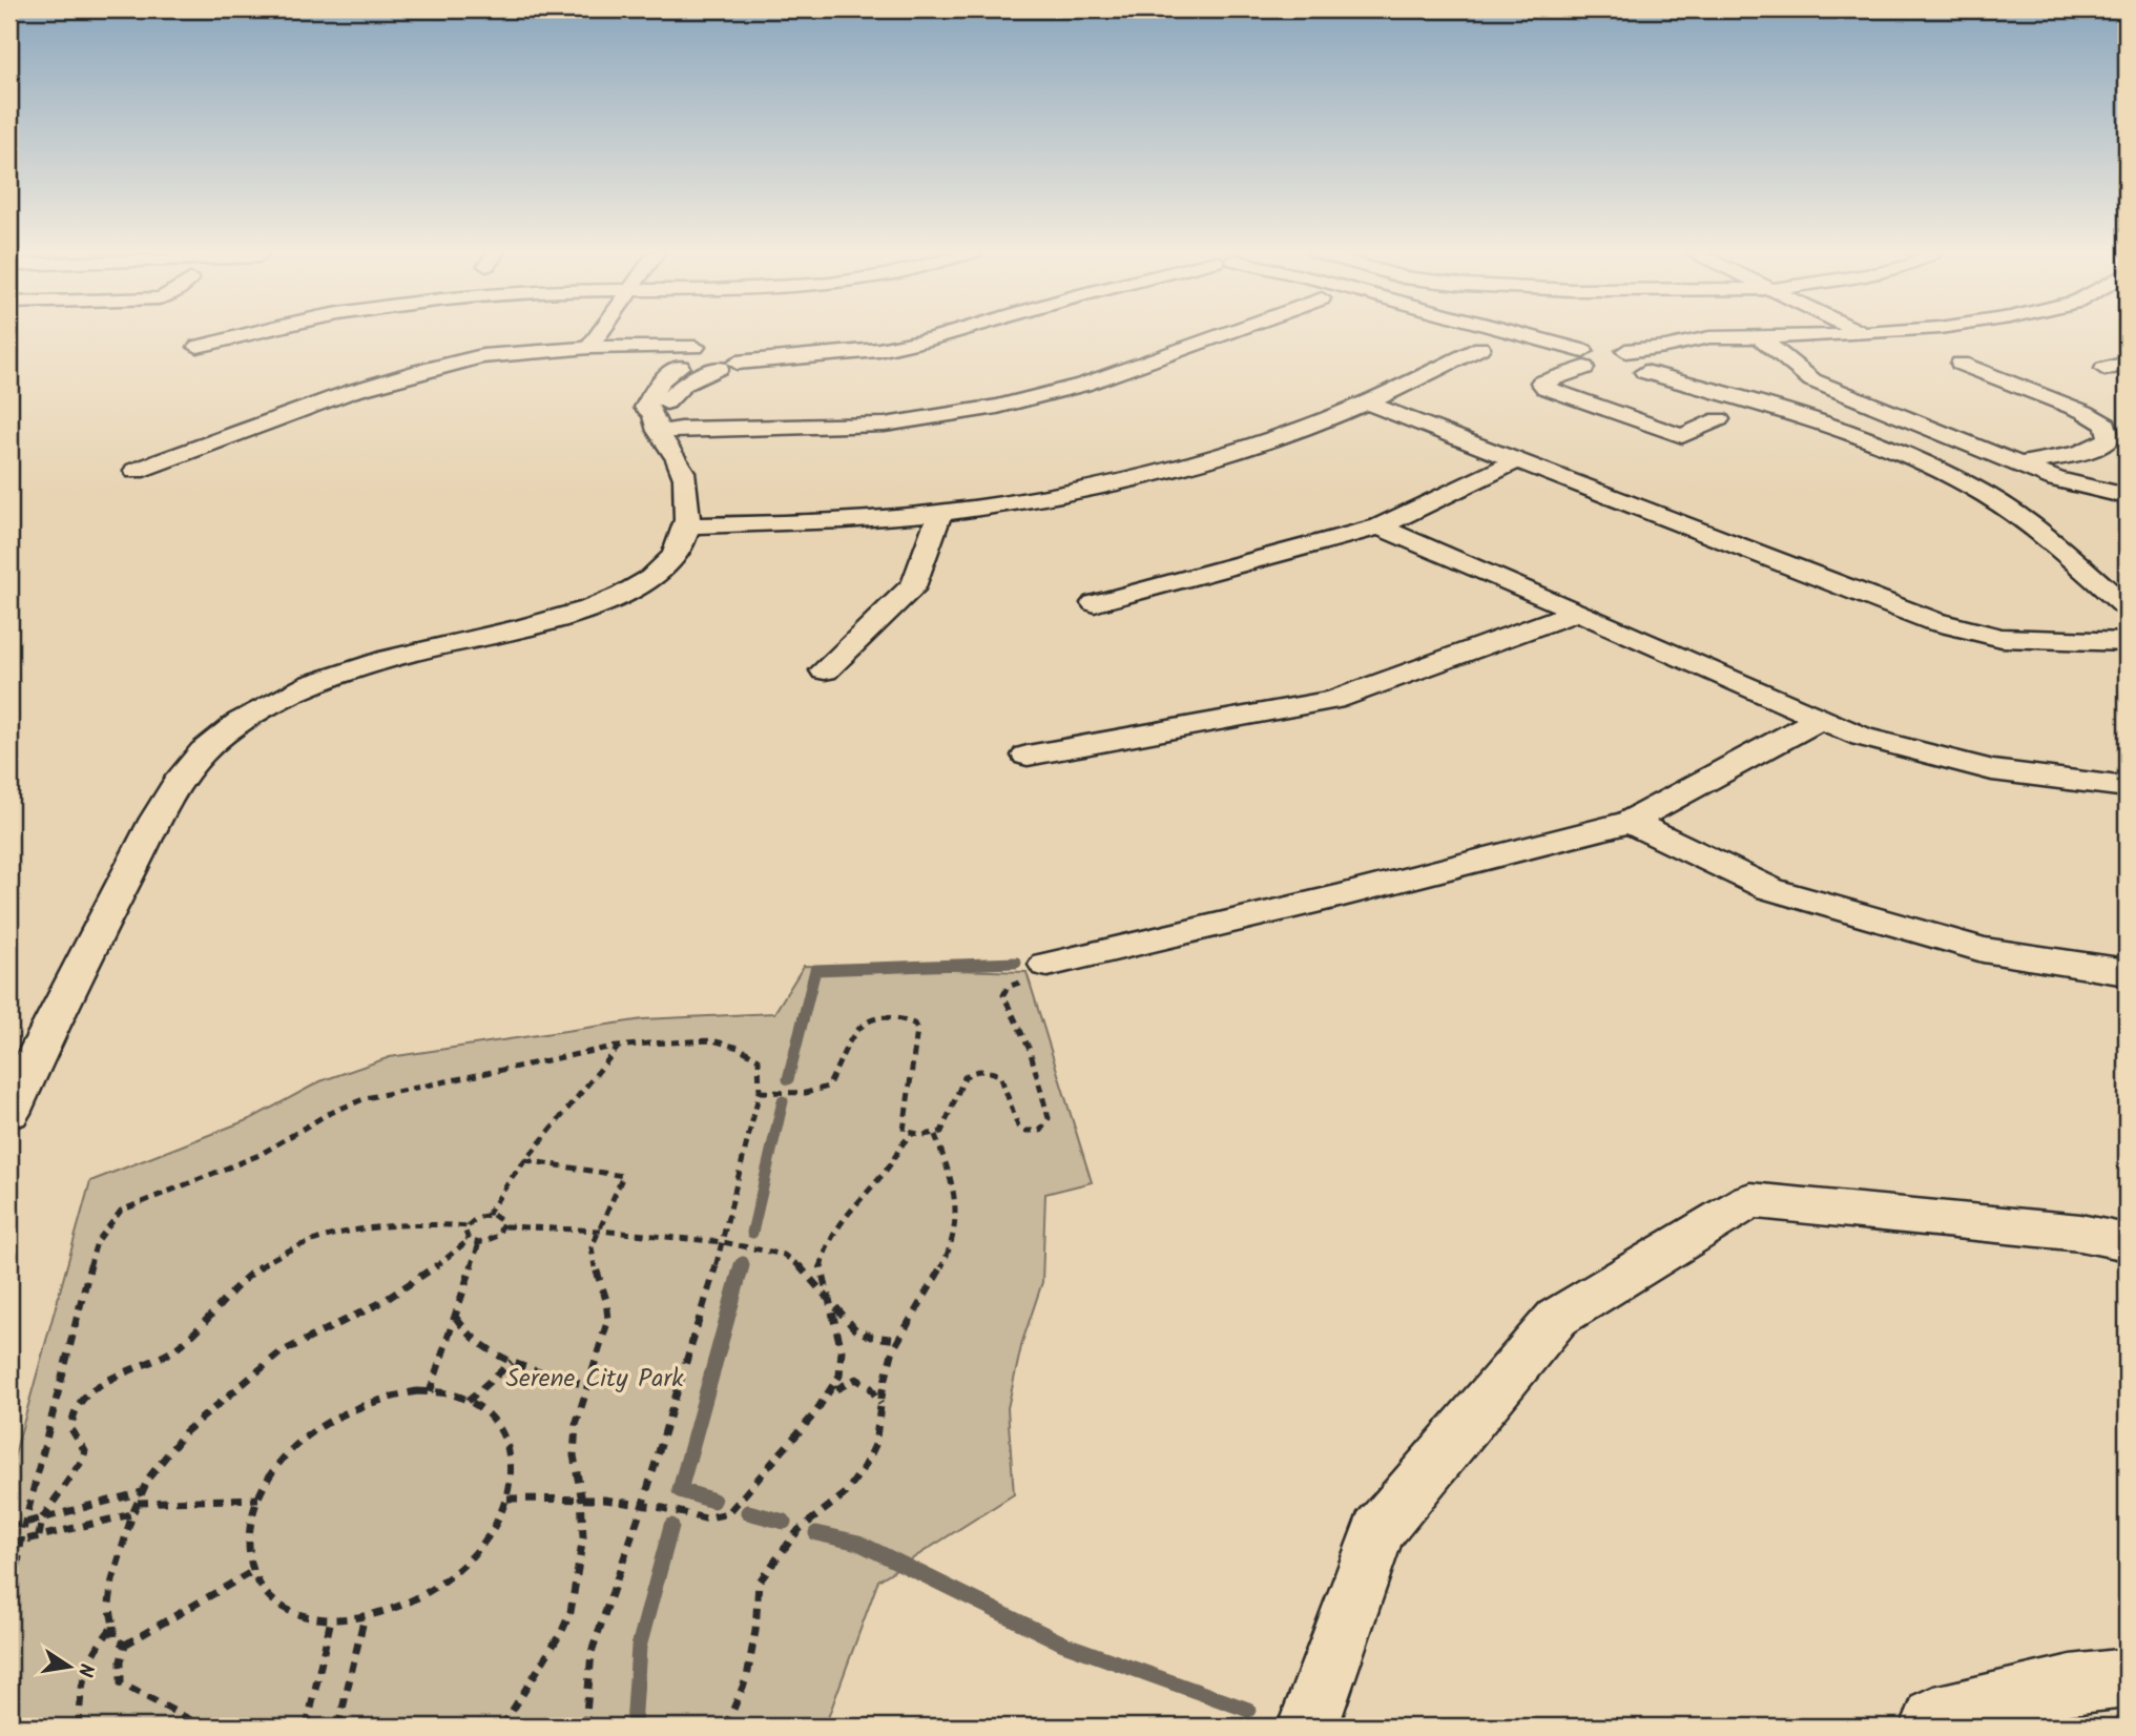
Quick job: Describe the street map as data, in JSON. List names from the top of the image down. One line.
{"parks":["Serene City Park"],"north":"right"}
